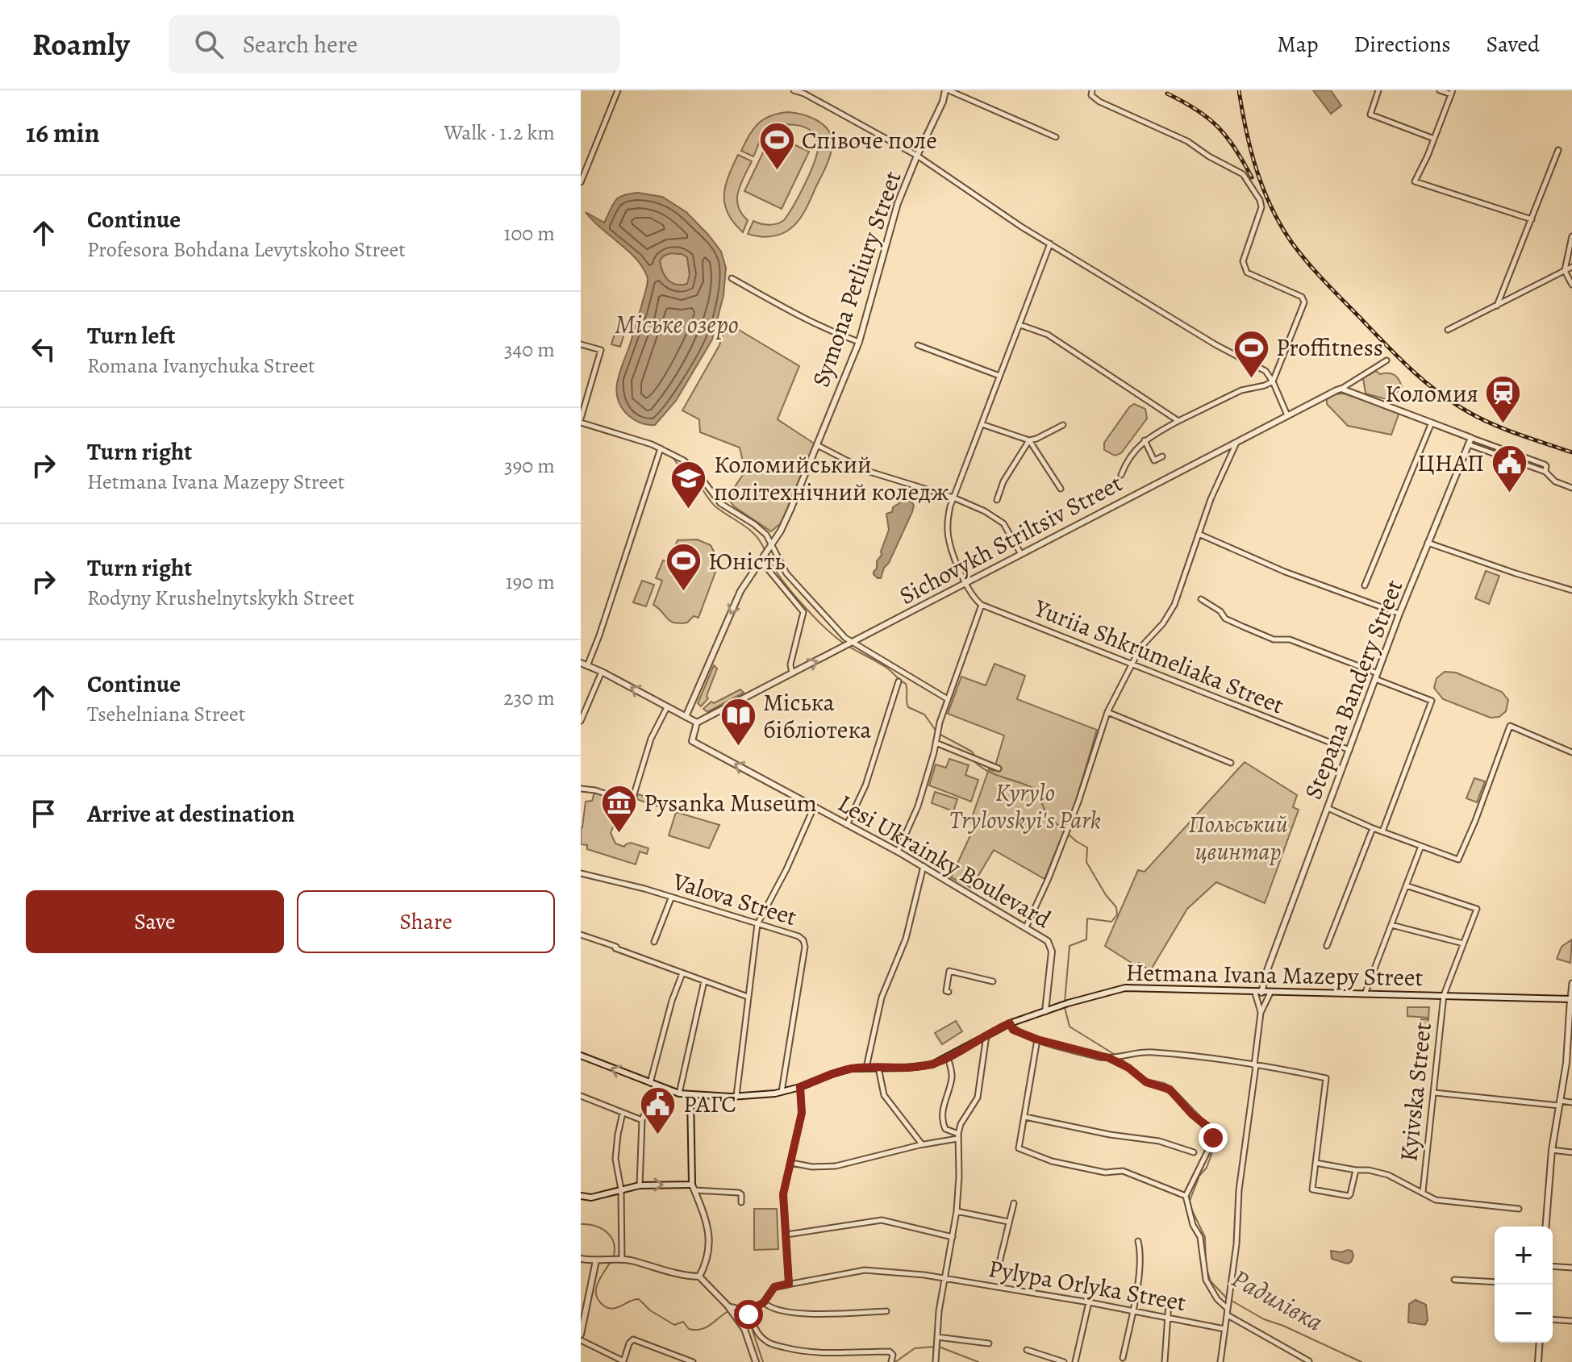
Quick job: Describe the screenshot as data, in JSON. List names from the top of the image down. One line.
{"streets":{"street":["Symona Petliury Street","Sichovykh Striltsiv Street","Yuriia Shkrumeliaka Street","Stepana Bandery Street","Lesi Ukrainky Boulevard","Valova Street","Hetmana Ivana Mazepy Street","Kyivska Street","Pylypa Orlyka Street"]},"crossings":[["Sichovykh Striltsiv Street","Lesi Ukrainky Boulevard"],["Yuriia Shkrumeliaka Street","Stepana Bandery Street"],["Stepana Bandery Street","Hetmana Ivana Mazepy Street"],["Lesi Ukrainky Boulevard","Hetmana Ivana Mazepy Street"],["Valova Street","Hetmana Ivana Mazepy Street"],["Hetmana Ivana Mazepy Street","Kyivska Street"]],"water":["Міське озеро","Радилівка"],"parks":["Kyrylo Trylovskyi's Park","Польський цвинтар"],"places":{"sports":["Співоче поле","Proffitness","Юність"],"station":["Коломия"],"public building":["ЦНАП","РАГС"],"school or university":["Коломийський політехнічний коледж"],"library":["Міська бібліотека"],"museum":["Pysanka Museum"]},"page":{"header":"Roamly","search":"Search here","nav":["Map","Directions","Saved"],"heading":["16 min","Walk · 1.2 km"],"list":[["Continue","Profesora Bohdana Levytskoho Street","100 m"],["Turn left","Romana Ivanychuka Street","340 m"],["Turn right","Hetmana Ivana Mazepy Street","390 m"],["Turn right","Rodyny Krushelnytskykh Street","190 m"],["Continue","Tsehelniana Street","230 m"],"Arrive at destination"],"buttons":["Save","Share"],"map_buttons":["+","−"]}}
